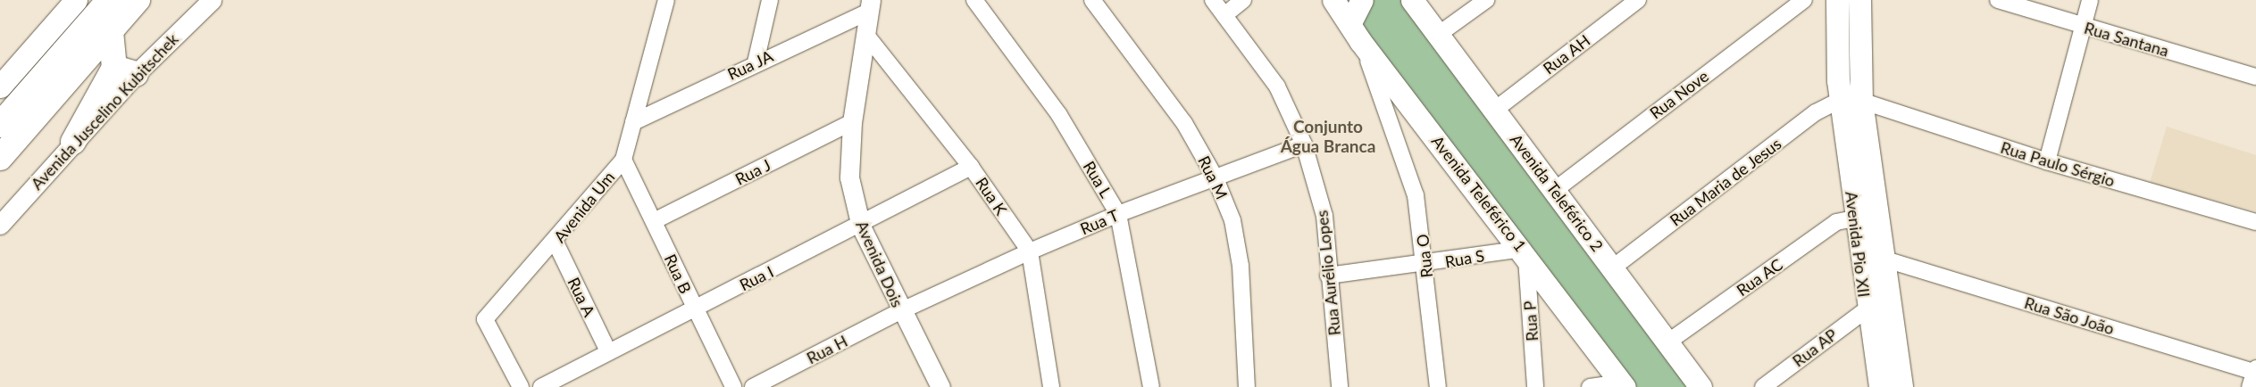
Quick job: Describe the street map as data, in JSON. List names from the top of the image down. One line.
{"streets":{"main road":["Avenida Teleférico 2","Avenida Teleférico 1","Avenida Pio XII"],"street":["Rua Santana","Rua AH","Rua JA","Rua Nove","Avenida Juscelino Kubitschek","Rua Paulo Sérgio","Rua J","Rua M","Rua L","Rua Maria de Jesus","Rua K","Avenida Um","Rua T","Rua O","Rua S","Avenida Dois","Rua Aurélio Lopes","Rua B","Rua AC","Rua I","Rua A","Rua São João","Rua P","Rua AP","Rua H"]},"crossings":[["Rua AH","Avenida Teleférico 2"],["Rua JA","Avenida Um"],["Rua JA","Avenida Dois"],["Rua Nove","Avenida Teleférico 2"],["Rua Paulo Sérgio","Rua Maria de Jesus"],["Rua Paulo Sérgio","Avenida Pio XII"],["Rua J","Avenida Dois"],["Rua J","Rua B"],["Rua M","Rua T"],["Rua L","Rua T"],["Rua Maria de Jesus","Avenida Teleférico 2"],["Rua Maria de Jesus","Avenida Pio XII"],["Avenida Teleférico 2","Rua AC"],["Avenida Teleférico 1","Rua O"],["Avenida Teleférico 1","Rua S"],["Avenida Teleférico 1","Rua P"],["Rua K","Rua T"],["Rua K","Avenida Dois"],["Rua K","Rua I"],["Avenida Um","Rua B"],["Avenida Um","Rua A"],["Rua T","Avenida Dois"],["Rua T","Rua Aurélio Lopes"],["Rua T","Rua H"],["Avenida Pio XII","Rua AC"],["Avenida Pio XII","Rua São João"],["Avenida Pio XII","Rua AP"],["Rua O","Rua S"],["Rua S","Rua Aurélio Lopes"],["Rua S","Rua P"],["Avenida Dois","Rua I"],["Avenida Dois","Rua H"],["Rua B","Rua I"],["Rua I","Rua A"]],"districts":["Conjunto Água Branca"]}
